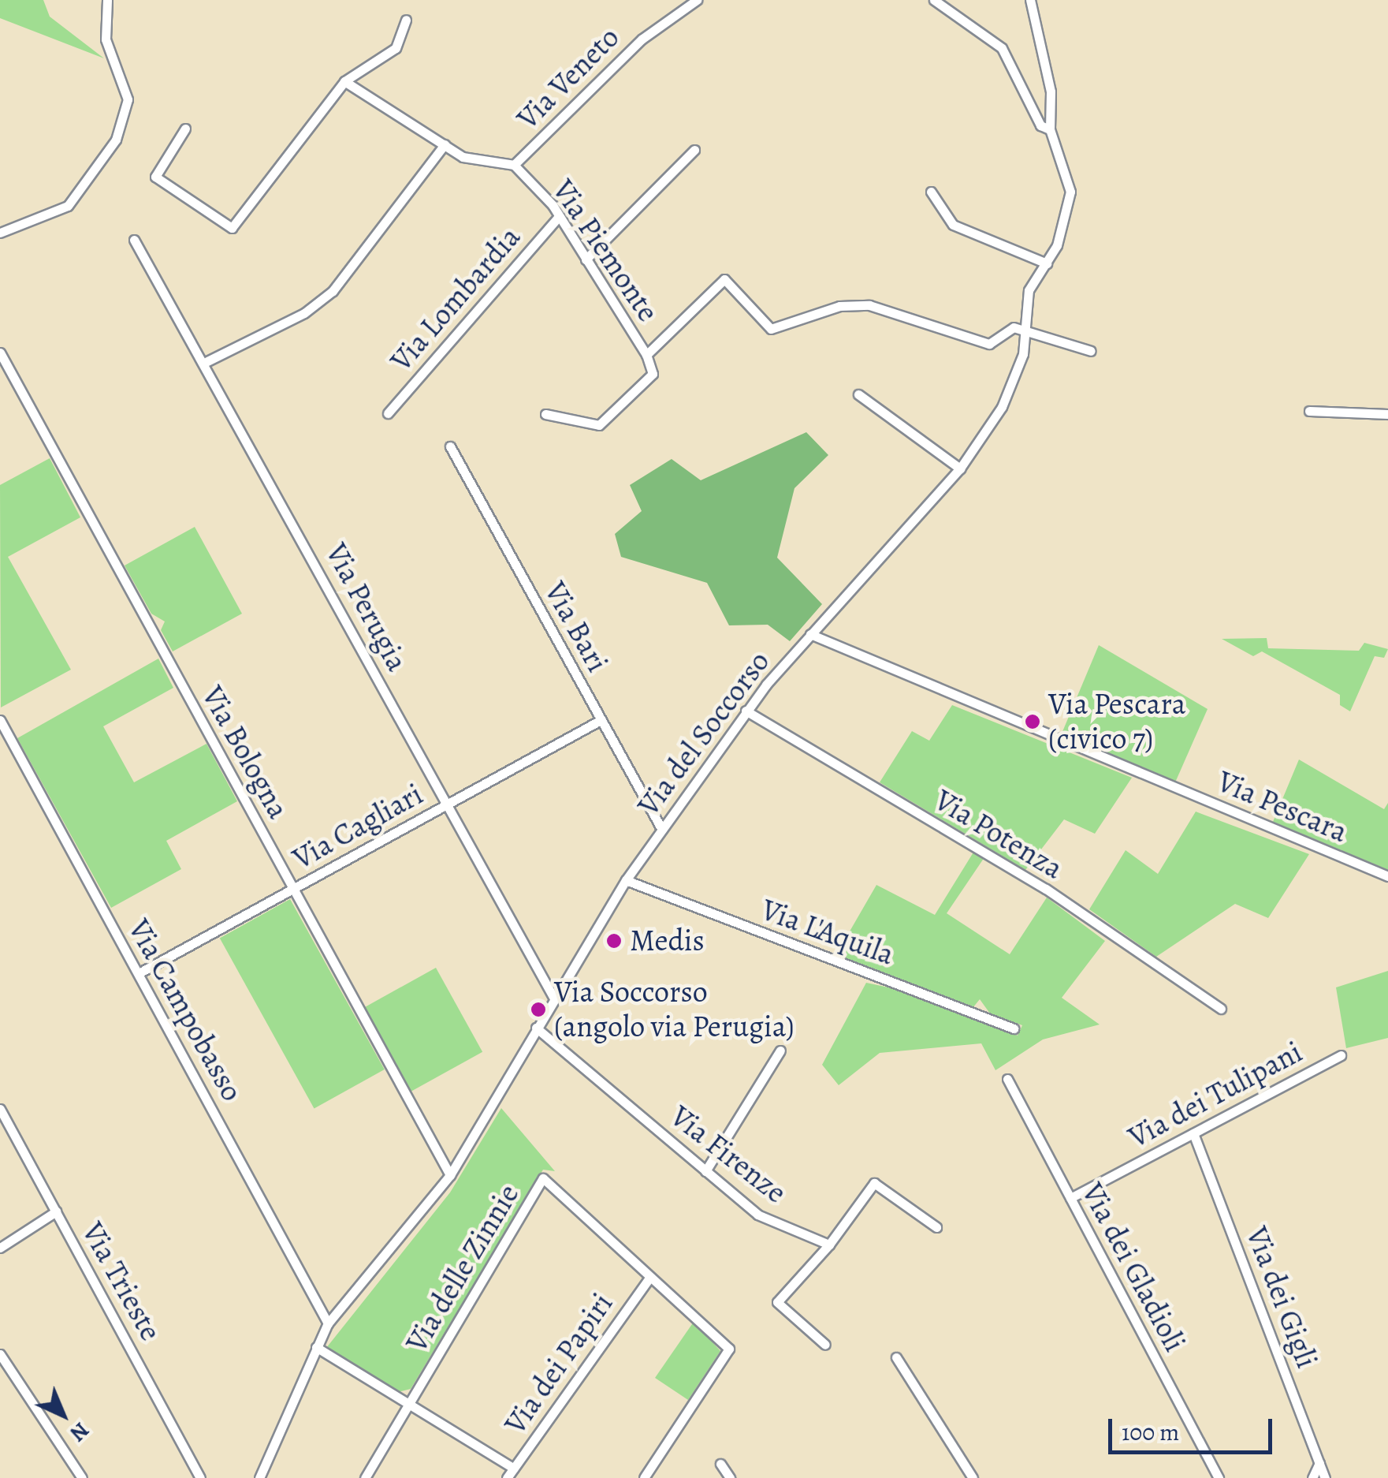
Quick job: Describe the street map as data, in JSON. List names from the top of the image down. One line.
{"streets":{"street":["Via Veneto","Via Piemonte","Via Lombardia","Via Perugia","Via Bari","Via del Soccorso","Via Bologna","Via Pescara","Via Cagliari","Via Potenza","Via L'Aquila","Via Campobasso","Via dei Tulipani","Via Firenze","Via dei Gladioli","Via delle Zinnie","Via Trieste","Via dei Gigli","Via dei Papiri"]},"crossings":[["Via Veneto","Via Piemonte"],["Via Piemonte","Via Lombardia"],["Via Piemonte","Via del Soccorso"],["Via Perugia","Via del Soccorso"],["Via Perugia","Via Cagliari"],["Via Bari","Via del Soccorso"],["Via Bari","Via Cagliari"],["Via del Soccorso","Via Bologna"],["Via del Soccorso","Via Pescara"],["Via del Soccorso","Via Potenza"],["Via del Soccorso","Via L'Aquila"],["Via del Soccorso","Via Campobasso"],["Via del Soccorso","Via Firenze"],["Via Bologna","Via Cagliari"],["Via Cagliari","Via Campobasso"],["Via dei Tulipani","Via dei Gladioli"],["Via dei Tulipani","Via dei Gigli"],["Via delle Zinnie","Via dei Papiri"]],"places":["Via Pescara (civico 7)","Medis","Via Soccorso (angolo via Perugia)"],"scale_bar":"100 m","north":"bottom right"}
